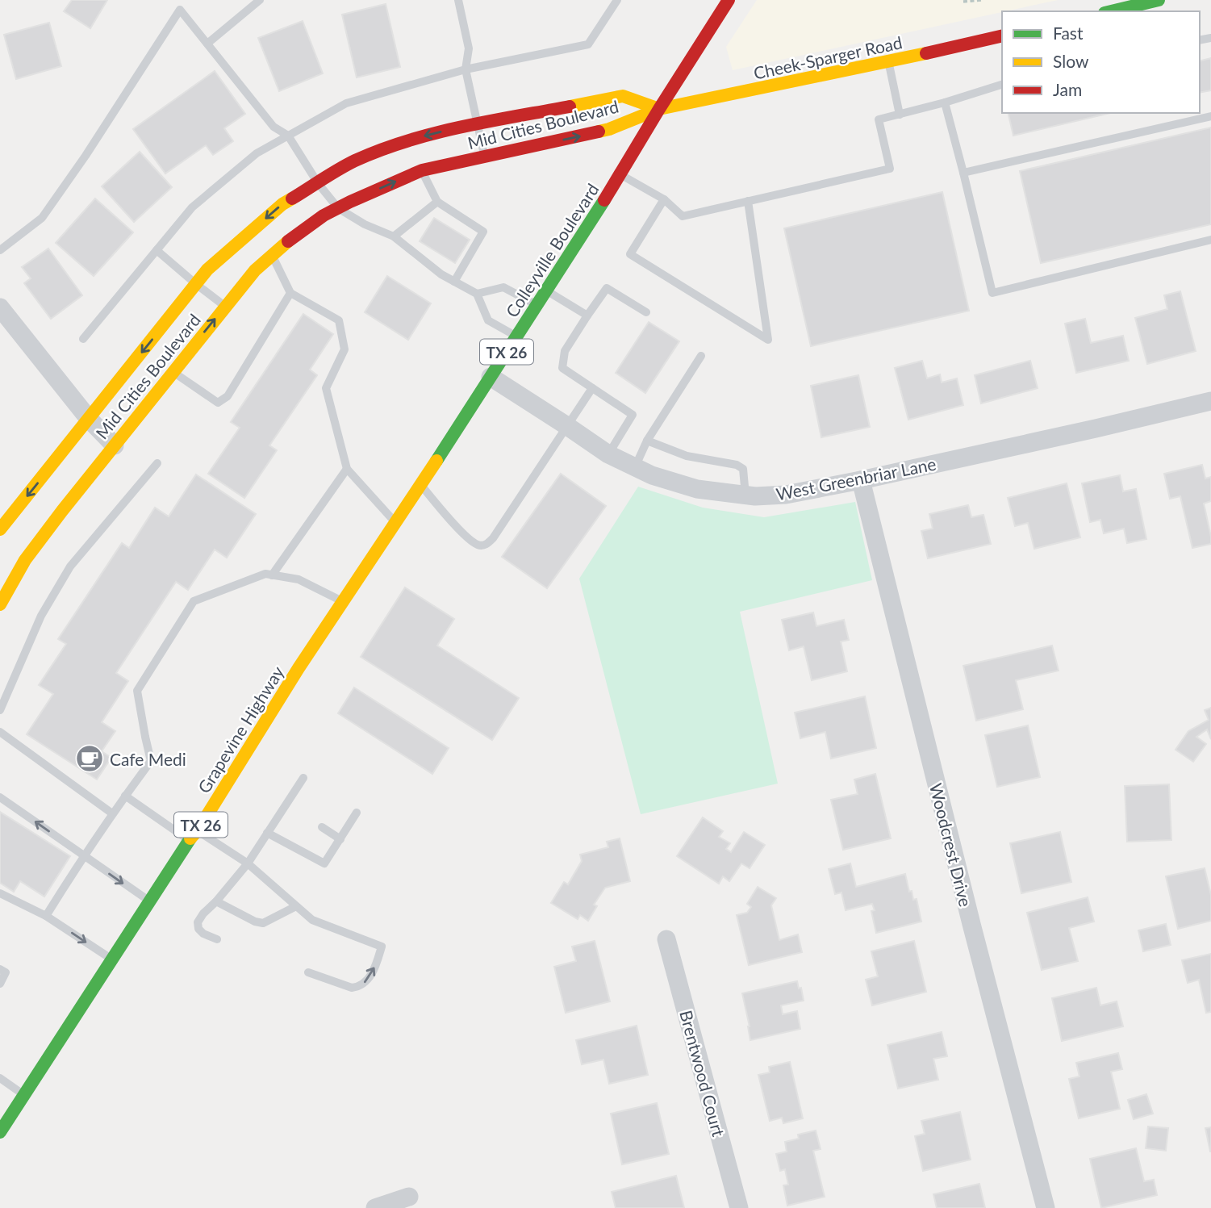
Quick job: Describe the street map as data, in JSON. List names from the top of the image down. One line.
{"streets":{"main road":["Cheek-Sparger Road","Mid Cities Boulevard","Colleyville Boulevard","TX 26","Grapevine Highway"],"street":["West Greenbriar Lane","Woodcrest Drive","Brentwood Court"]},"crossings":[["Cheek-Sparger Road","Mid Cities Boulevard"],["Cheek-Sparger Road","Colleyville Boulevard"],["Mid Cities Boulevard","Colleyville Boulevard"],["Colleyville Boulevard","West Greenbriar Lane"],["Colleyville Boulevard","Grapevine Highway"],["West Greenbriar Lane","Woodcrest Drive"]],"places":{"cafe":["Cafe Medi"]},"legend":["Fast","Slow","Jam"]}
